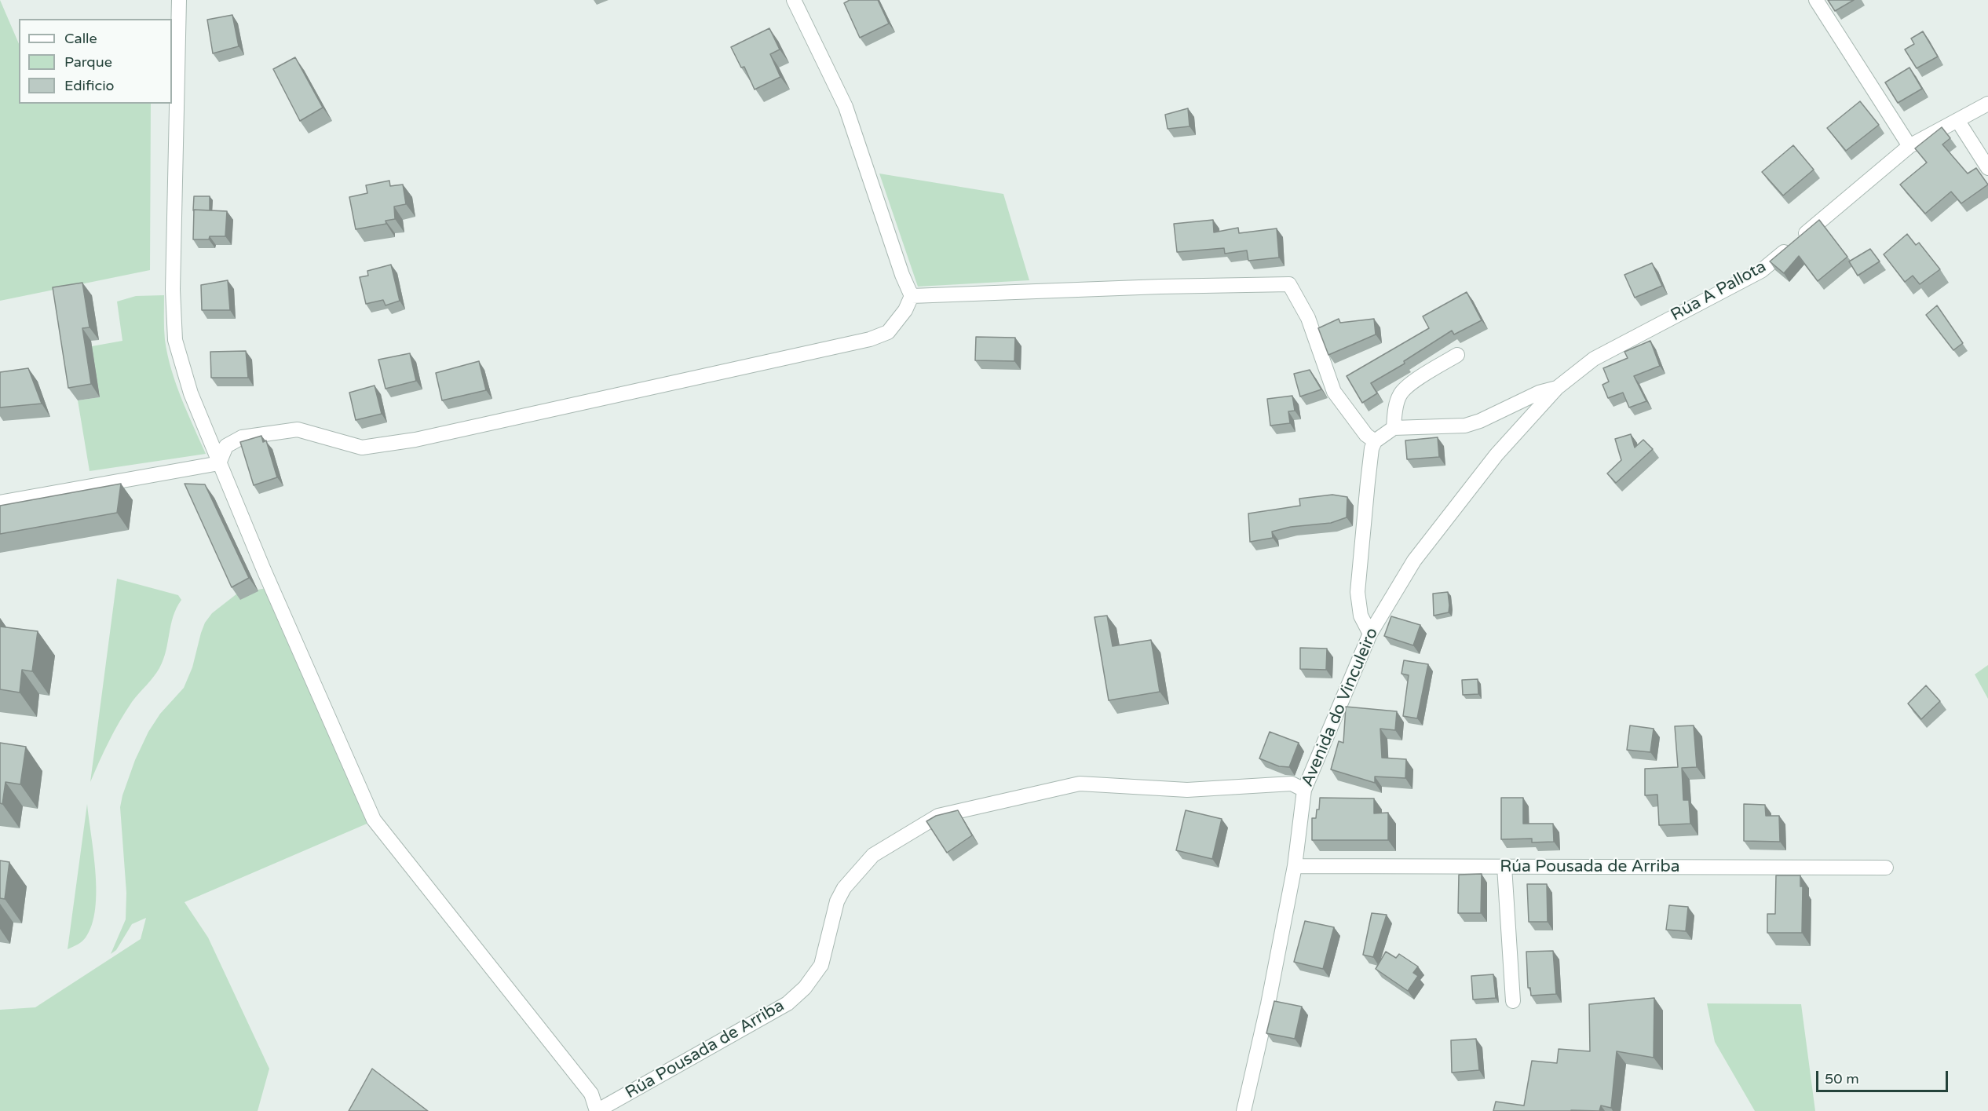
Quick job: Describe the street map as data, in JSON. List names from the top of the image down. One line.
{"streets":{"street":["Rúa A Pallota","Avenida do Vinculeiro","Rúa Pousada de Arriba"]},"crossings":[["Rúa A Pallota","Avenida do Vinculeiro"],["Avenida do Vinculeiro","Rúa Pousada de Arriba"]],"legend":["Calle","Parque","Edificio"],"scale_bar":"50 m"}
